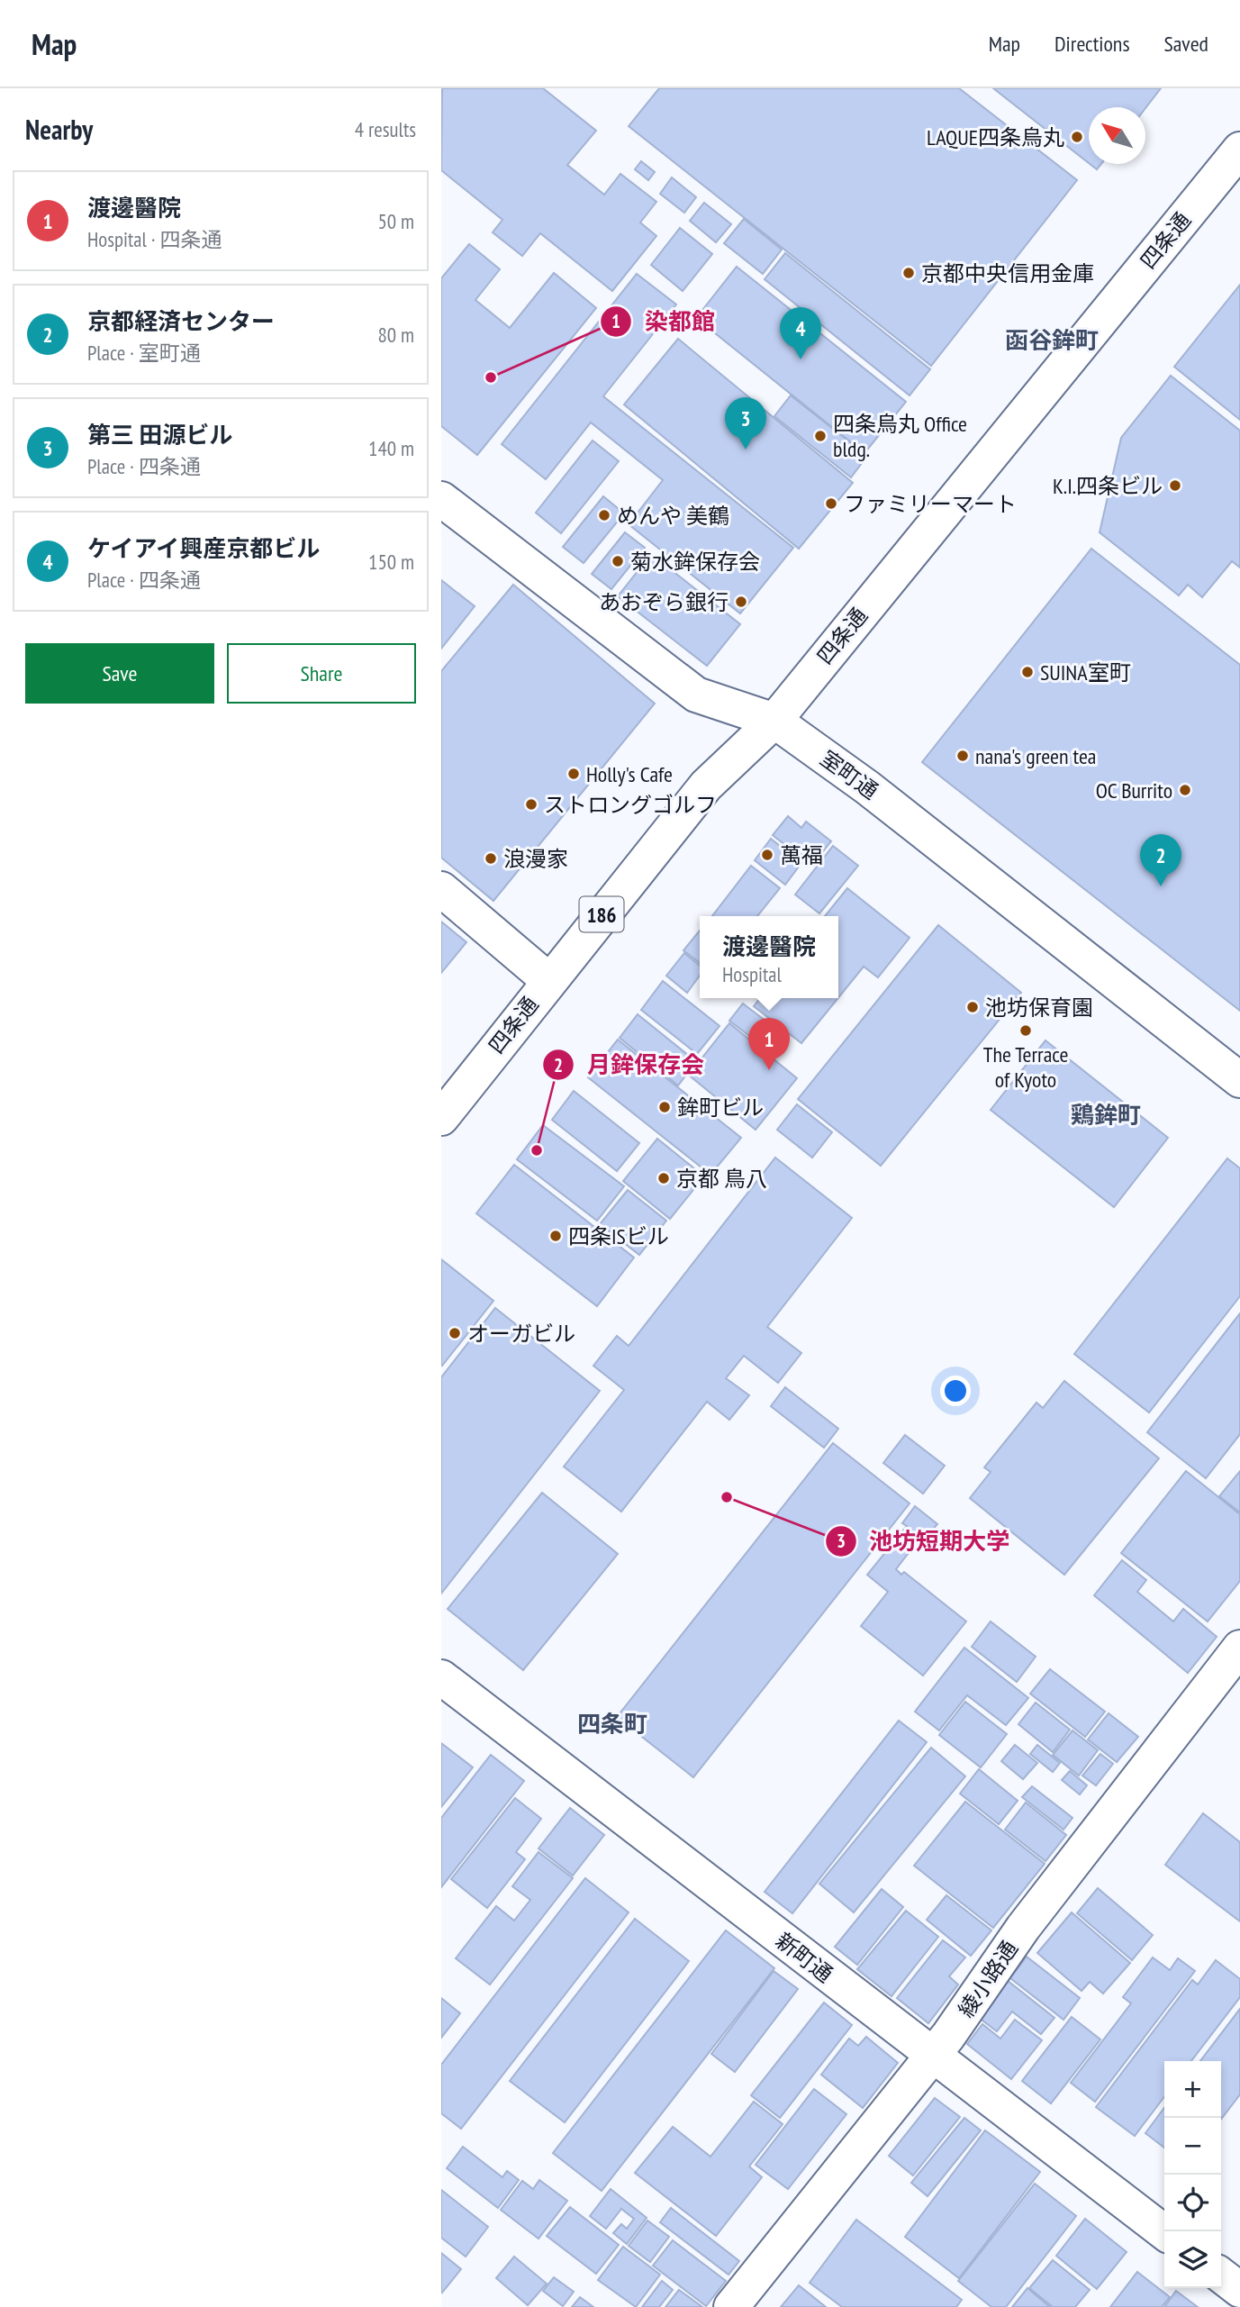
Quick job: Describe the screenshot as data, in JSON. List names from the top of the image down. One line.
{"streets":{"street":["四条通","室町通","186","新町通","綾小路通"]},"crossings":[["四条通","室町通"],["新町通","綾小路通"]],"districts":["函谷鉾町","鶏鉾町","四条町"],"places":["LAQUE四条烏丸","京都中央信用金庫","染都館","四条烏丸 Office bldg.","K.I.四条ビル","ファミリーマート","めんや 美鶴","菊水鉾保存会","あおぞら銀行","SUINA室町","nana's green tea","Holly's Cafe","OC Burrito","ストロングゴルフ","萬福","浪漫家","池坊保育園","The Terrace of Kyoto","鉾町ビル","月鉾保存会","京都 鳥八","四条ISビル","オーガビル","池坊短期大学"],"north":"top left","page":{"header":"Map","nav":["Map","Directions","Saved"],"heading":["Nearby","4 results"],"list":[{"mark":"1","name":"渡邊醫院","note":"Hospital · 四条通","value":"50 m"},{"mark":"2","name":"京都経済センター","note":"Place · 室町通","value":"80 m"},{"mark":"3","name":"第三 田源ビル","note":"Place · 四条通","value":"140 m"},{"mark":"4","name":"ケイアイ興産京都ビル","note":"Place · 四条通","value":"150 m"}],"pins":["4","3","2","1"],"buttons":["Save","Share"],"popup":["渡邊醫院","Hospital"],"map_buttons":["+","−"]}}
